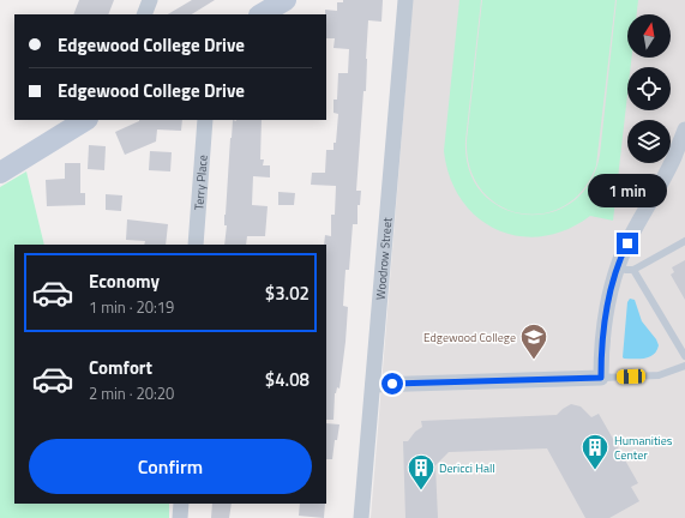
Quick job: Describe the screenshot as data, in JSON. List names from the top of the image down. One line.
{"streets":{"street":["Terry Place","Woodrow Street"]},"places":{"school or university":["Edgewood College"],"building":["Humanities Center","Dericci Hall"]},"north":"top","page":{"banner":["Edgewood College Drive","Edgewood College Drive"],"bubble":"1 min","list":[{"name":"Economy","note":"1 min · 20:19","value":"$3.02"},{"name":"Comfort","note":"2 min · 20:20","value":"$4.08"}],"buttons":"Confirm"}}
